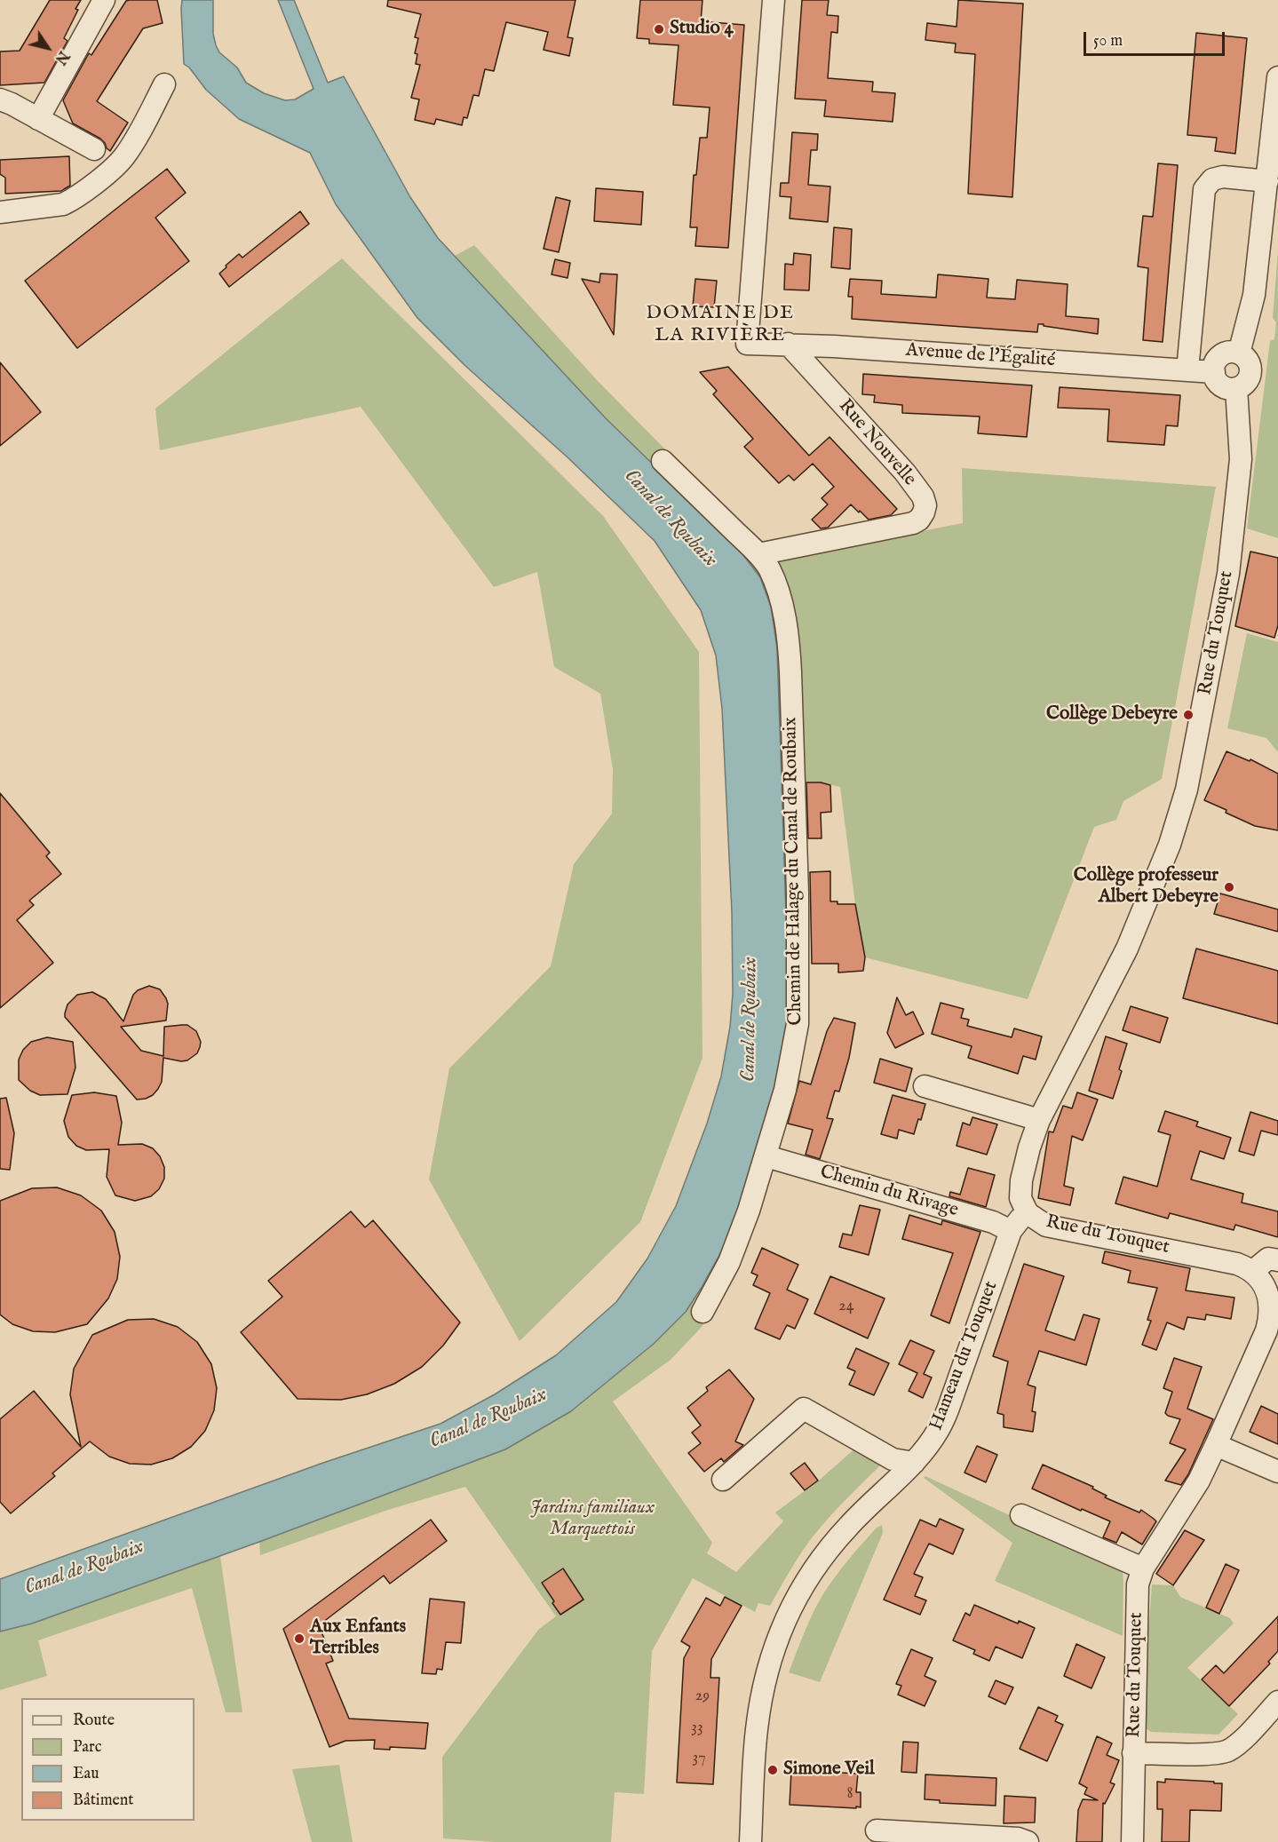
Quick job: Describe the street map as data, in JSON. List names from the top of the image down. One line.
{"streets":{"street":["Avenue de l'Égalité","Rue Nouvelle","Rue du Touquet","Chemin de Halage du Canal de Roubaix","Chemin du Rivage","Hameau du Touquet"]},"crossings":[["Avenue de l'Égalité","Rue Nouvelle"],["Avenue de l'Égalité","Rue du Touquet"],["Rue Nouvelle","Chemin de Halage du Canal de Roubaix"],["Rue du Touquet","Hameau du Touquet"],["Chemin de Halage du Canal de Roubaix","Chemin du Rivage"],["Chemin du Rivage","Hameau du Touquet"]],"districts":["DOMAINE DE LA RIVIÈRE"],"water":["Canal de Roubaix"],"parks":["Jardins familiaux Marquettois"],"places":["Studio 4","Collège Debeyre","Collège professeur Albert Debeyre","Aux Enfants Terribles","Simone Veil"],"house_numbers":["24","29","33","37","8"],"legend":["Route","Parc","Eau","Bâtiment"],"scale_bar":"50 m","north":"bottom right"}
